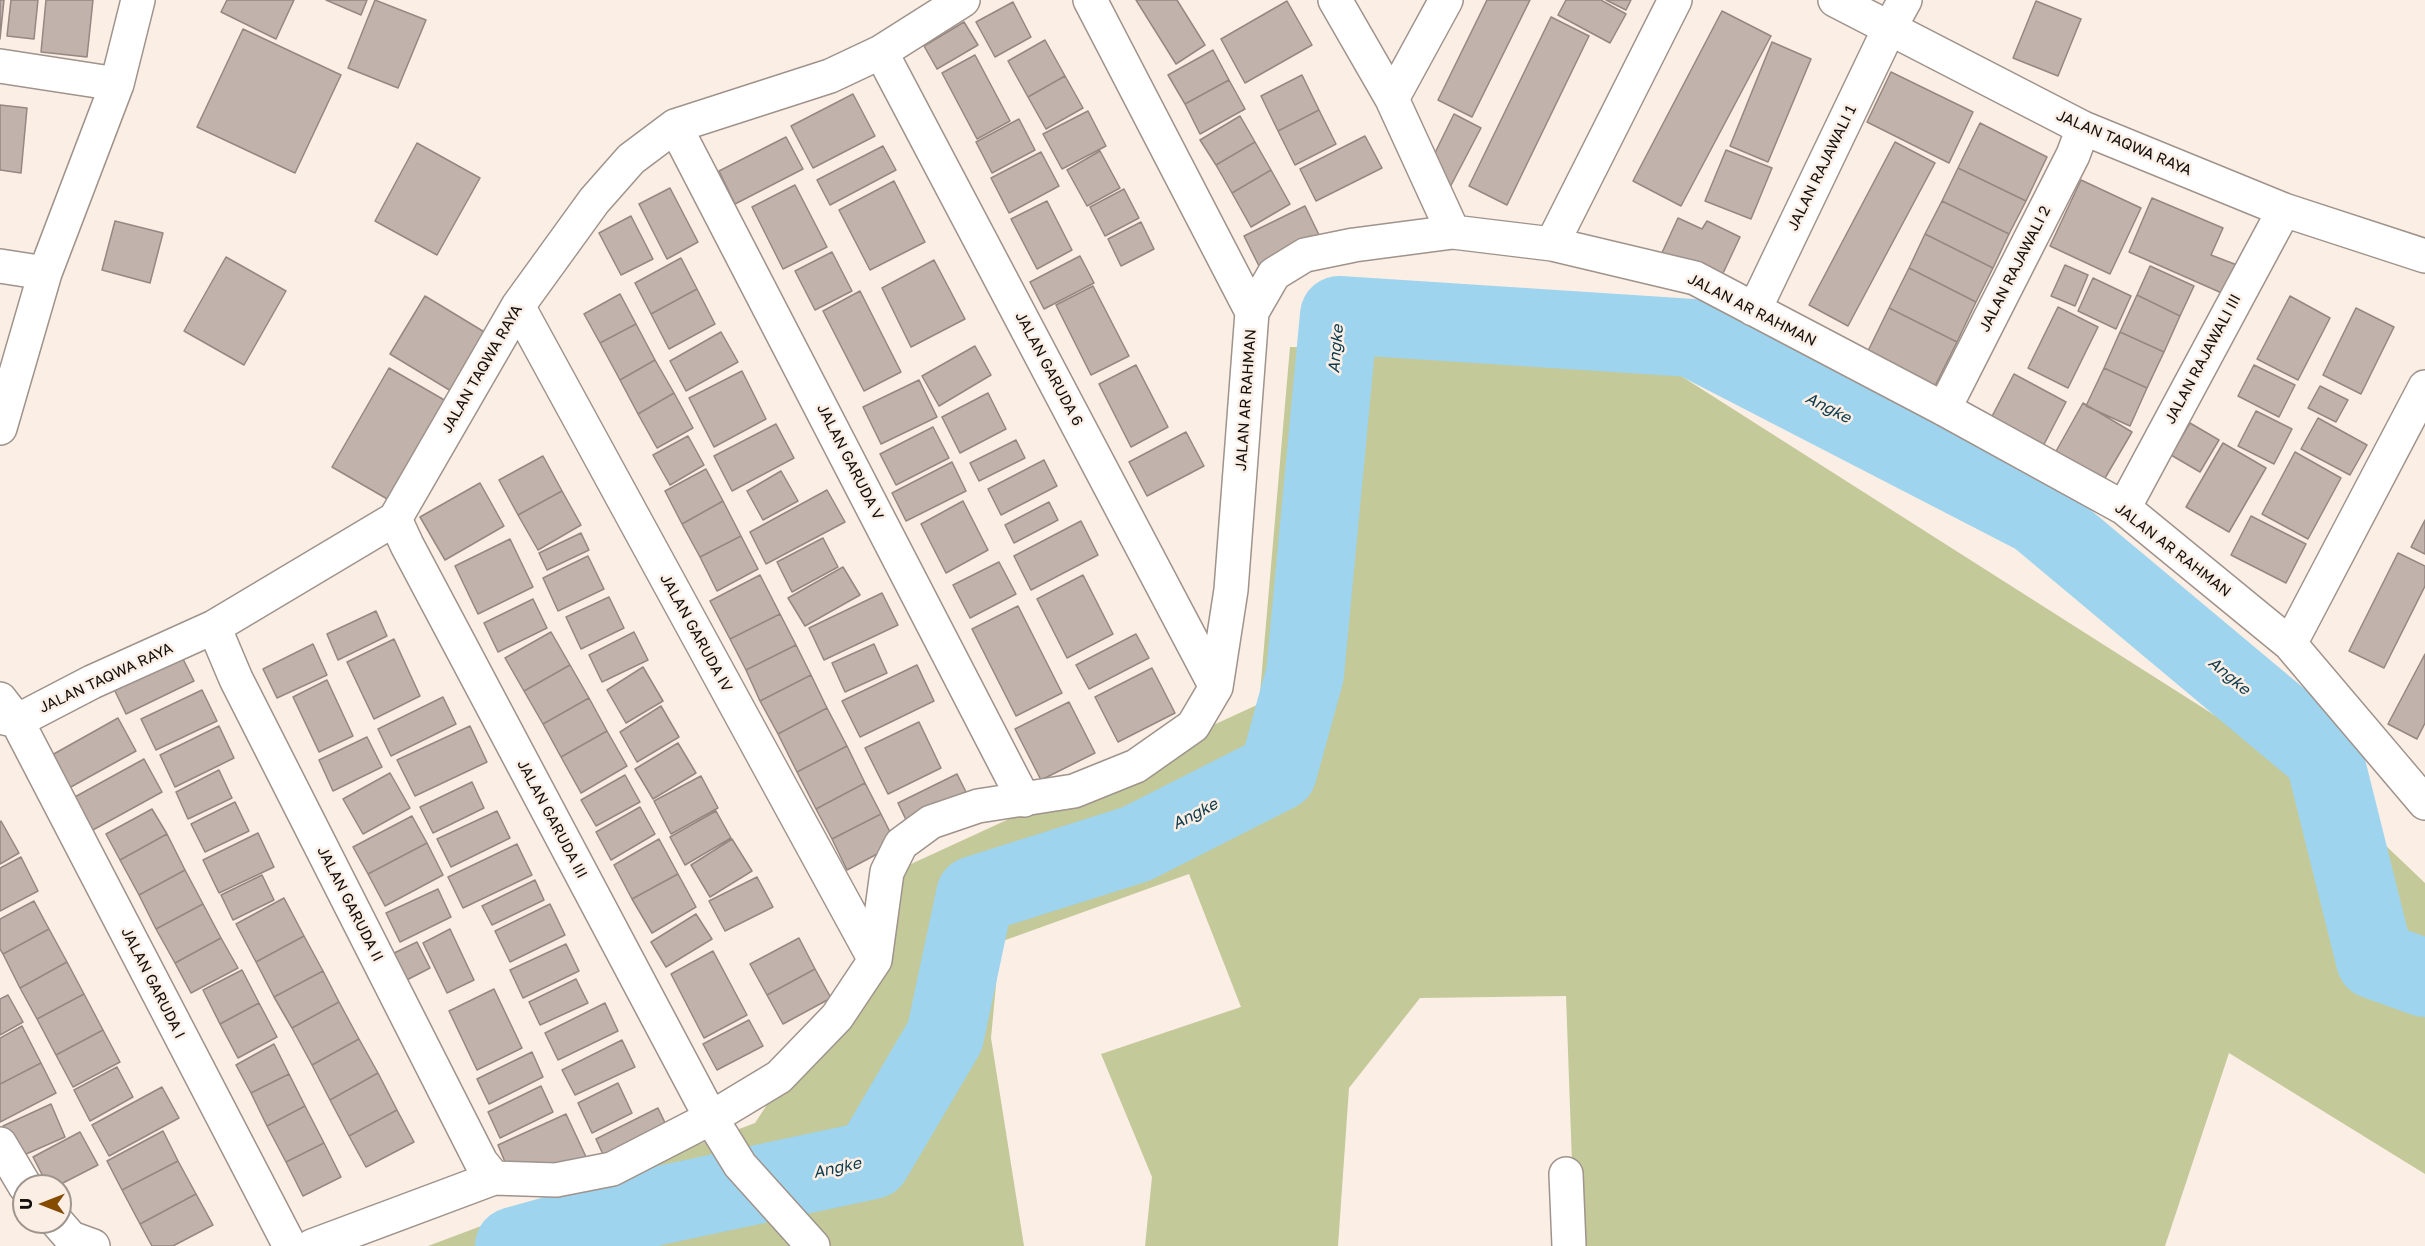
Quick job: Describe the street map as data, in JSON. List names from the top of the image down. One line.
{"streets":{"street":["JALAN TAQWA RAYA","JALAN RAJAWALI 1","JALAN RAJAWALI 2","JALAN AR RAHMAN","JALAN RAJAWALI III","JALAN GARUDA 6","JALAN GARUDA V","JALAN GARUDA IV","JALAN GARUDA III","JALAN GARUDA II","JALAN GARUDA I"]},"crossings":[["JALAN TAQWA RAYA","JALAN RAJAWALI 1"],["JALAN TAQWA RAYA","JALAN RAJAWALI 2"],["JALAN TAQWA RAYA","JALAN RAJAWALI III"],["JALAN TAQWA RAYA","JALAN GARUDA 6"],["JALAN TAQWA RAYA","JALAN GARUDA V"],["JALAN TAQWA RAYA","JALAN GARUDA IV"],["JALAN TAQWA RAYA","JALAN GARUDA III"],["JALAN TAQWA RAYA","JALAN GARUDA II"],["JALAN TAQWA RAYA","JALAN GARUDA I"],["JALAN RAJAWALI 1","JALAN AR RAHMAN"],["JALAN RAJAWALI 2","JALAN AR RAHMAN"],["JALAN AR RAHMAN","JALAN RAJAWALI III"],["JALAN AR RAHMAN","JALAN GARUDA 6"],["JALAN AR RAHMAN","JALAN GARUDA V"],["JALAN AR RAHMAN","JALAN GARUDA IV"],["JALAN AR RAHMAN","JALAN GARUDA III"],["JALAN AR RAHMAN","JALAN GARUDA II"]],"water":["Angke"],"north":"left"}
